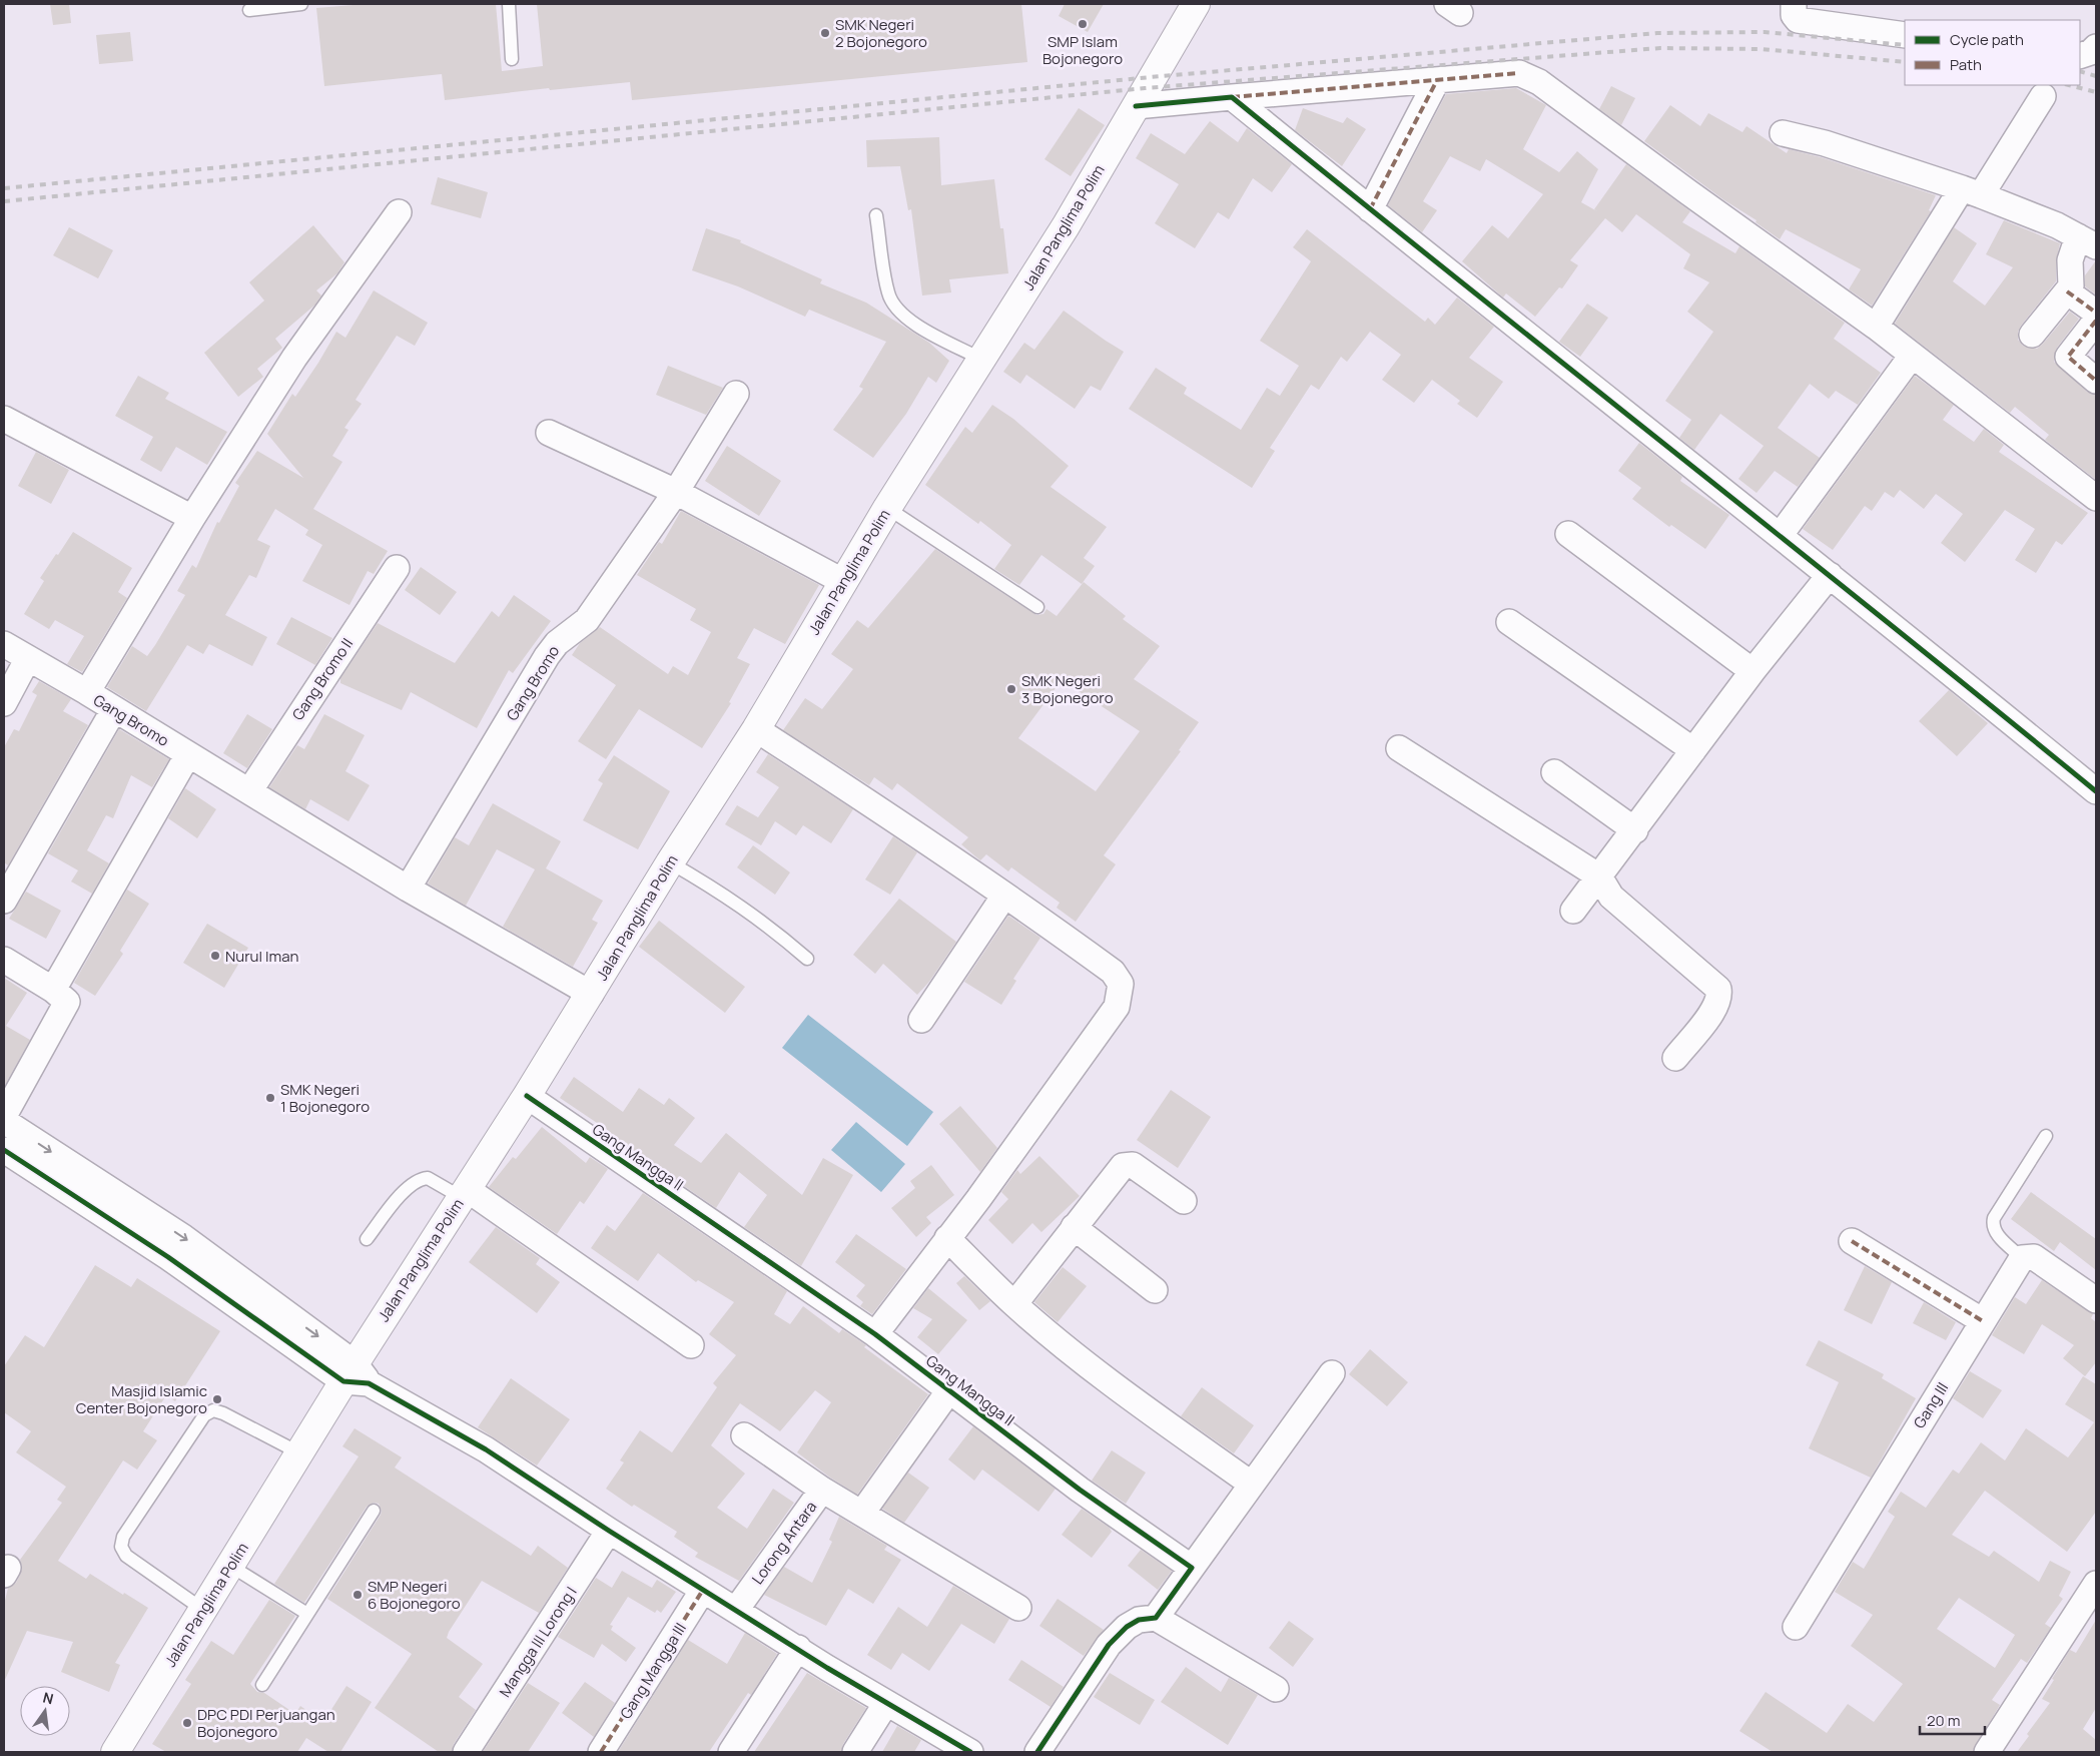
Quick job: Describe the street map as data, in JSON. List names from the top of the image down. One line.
{"streets":{"main road":["Jalan Panglima Polim"],"street":["Gang Bromo II","Gang Bromo","Gang Mangga II","Gang III","Lorong Antara","Mangga III Lorong I","Gang Mangga III"]},"crossings":[["Jalan Panglima Polim","Gang Bromo"],["Jalan Panglima Polim","Gang Mangga II"],["Gang Bromo II","Gang Bromo"]],"places":["SMP Islam Bojonegoro","SMK Negeri 2 Bojonegoro","SMK Negeri 3 Bojonegoro","Nurul Iman","SMK Negeri 1 Bojonegoro","Masjid Islamic Center Bojonegoro","SMP Negeri 6 Bojonegoro","DPC PDI Perjuangan Bojonegoro"],"legend":["Cycle path","Path"],"scale_bar":"20 m","north":"top"}
